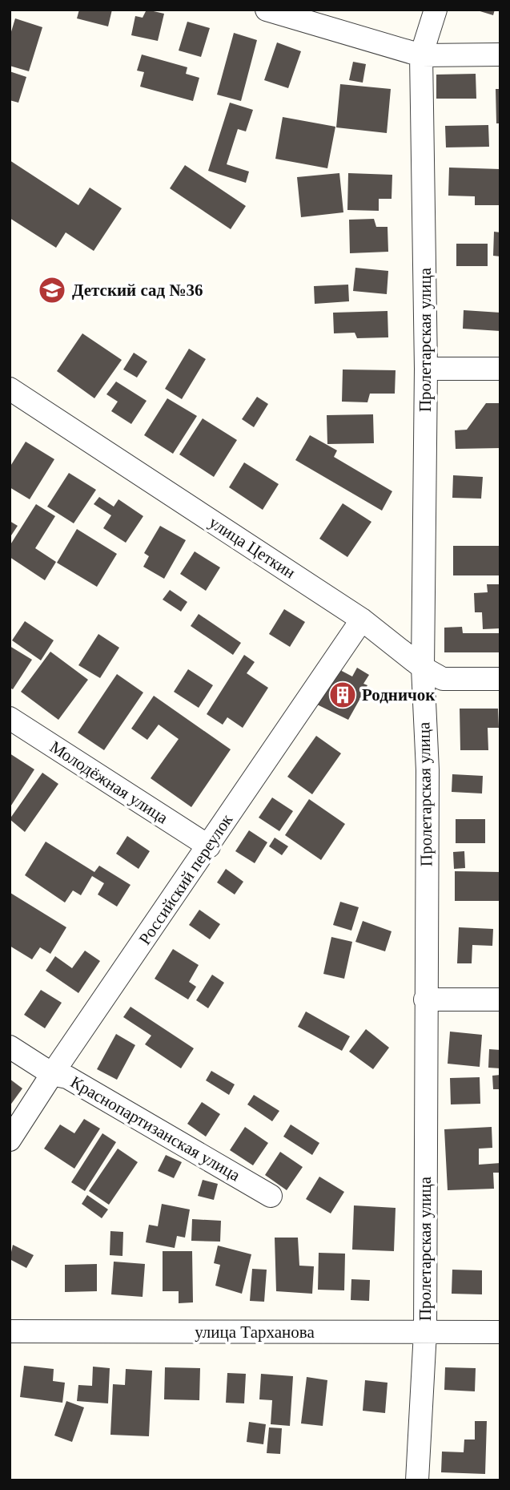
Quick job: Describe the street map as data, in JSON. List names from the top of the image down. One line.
{"streets":{"street":["Пролетарская улица","улица Цеткин","Молодёжная улица","Российский переулок","Краснопартизанская улица","улица Тарханова"]},"crossings":[["Пролетарская улица","улица Цеткин"],["Пролетарская улица","улица Тарханова"],["улица Цеткин","Российский переулок"],["Молодёжная улица","Российский переулок"],["Российский переулок","Краснопартизанская улица"]],"places":{"school or university":["Детский сад №36"],"building":["Родничок"]}}
